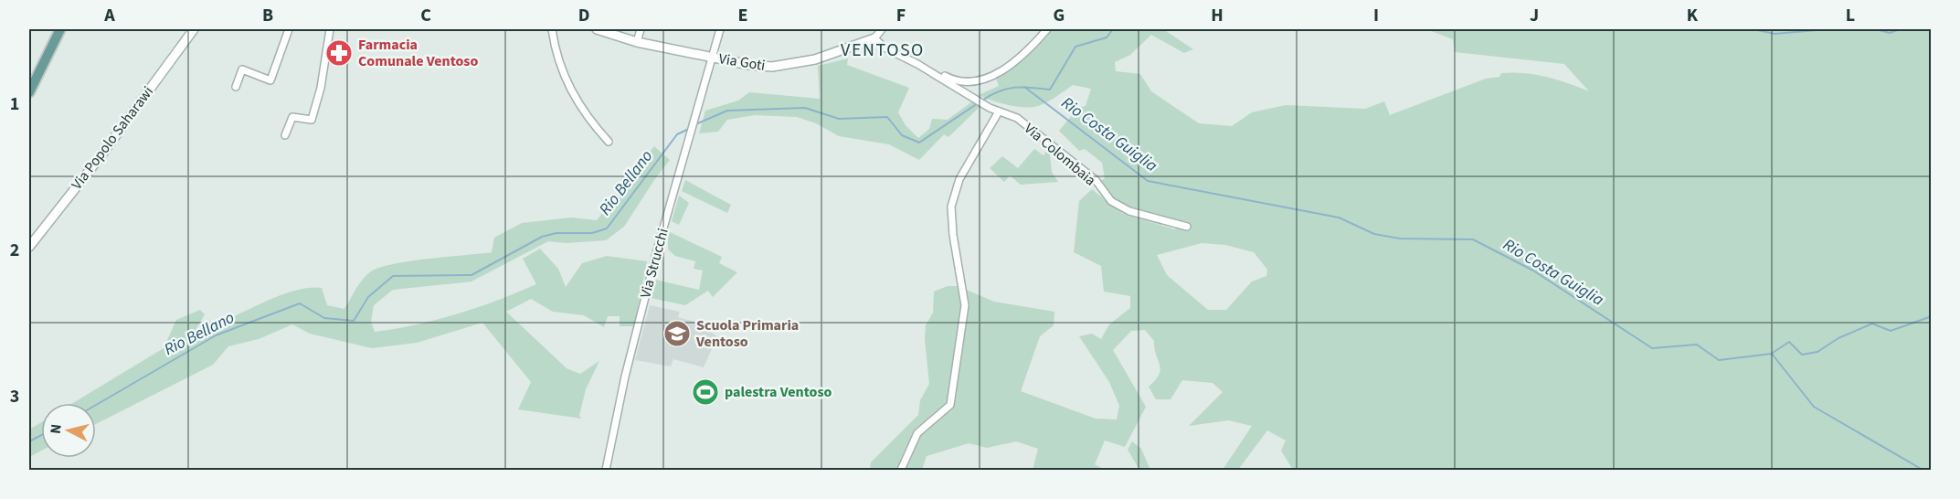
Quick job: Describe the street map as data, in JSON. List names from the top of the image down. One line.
{"streets":{"street":["Via Goti","Via Popolo Saharawi","Via Colombaia","Via Strucchi"]},"crossings":[["Via Goti","Via Colombaia"],["Via Goti","Via Strucchi"]],"districts":["VENTOSO"],"water":["Rio Costa Guiglia","Rio Bellano"],"places":{"pharmacy":["Farmacia Comunale Ventoso"],"school or university":["Scuola Primaria Ventoso"],"sports":["palestra Ventoso"]},"north":"left","grid":{"columns":["A","B","C","D","E","F","G","H","I","J","K","L"],"rows":["1","2","3"]}}
